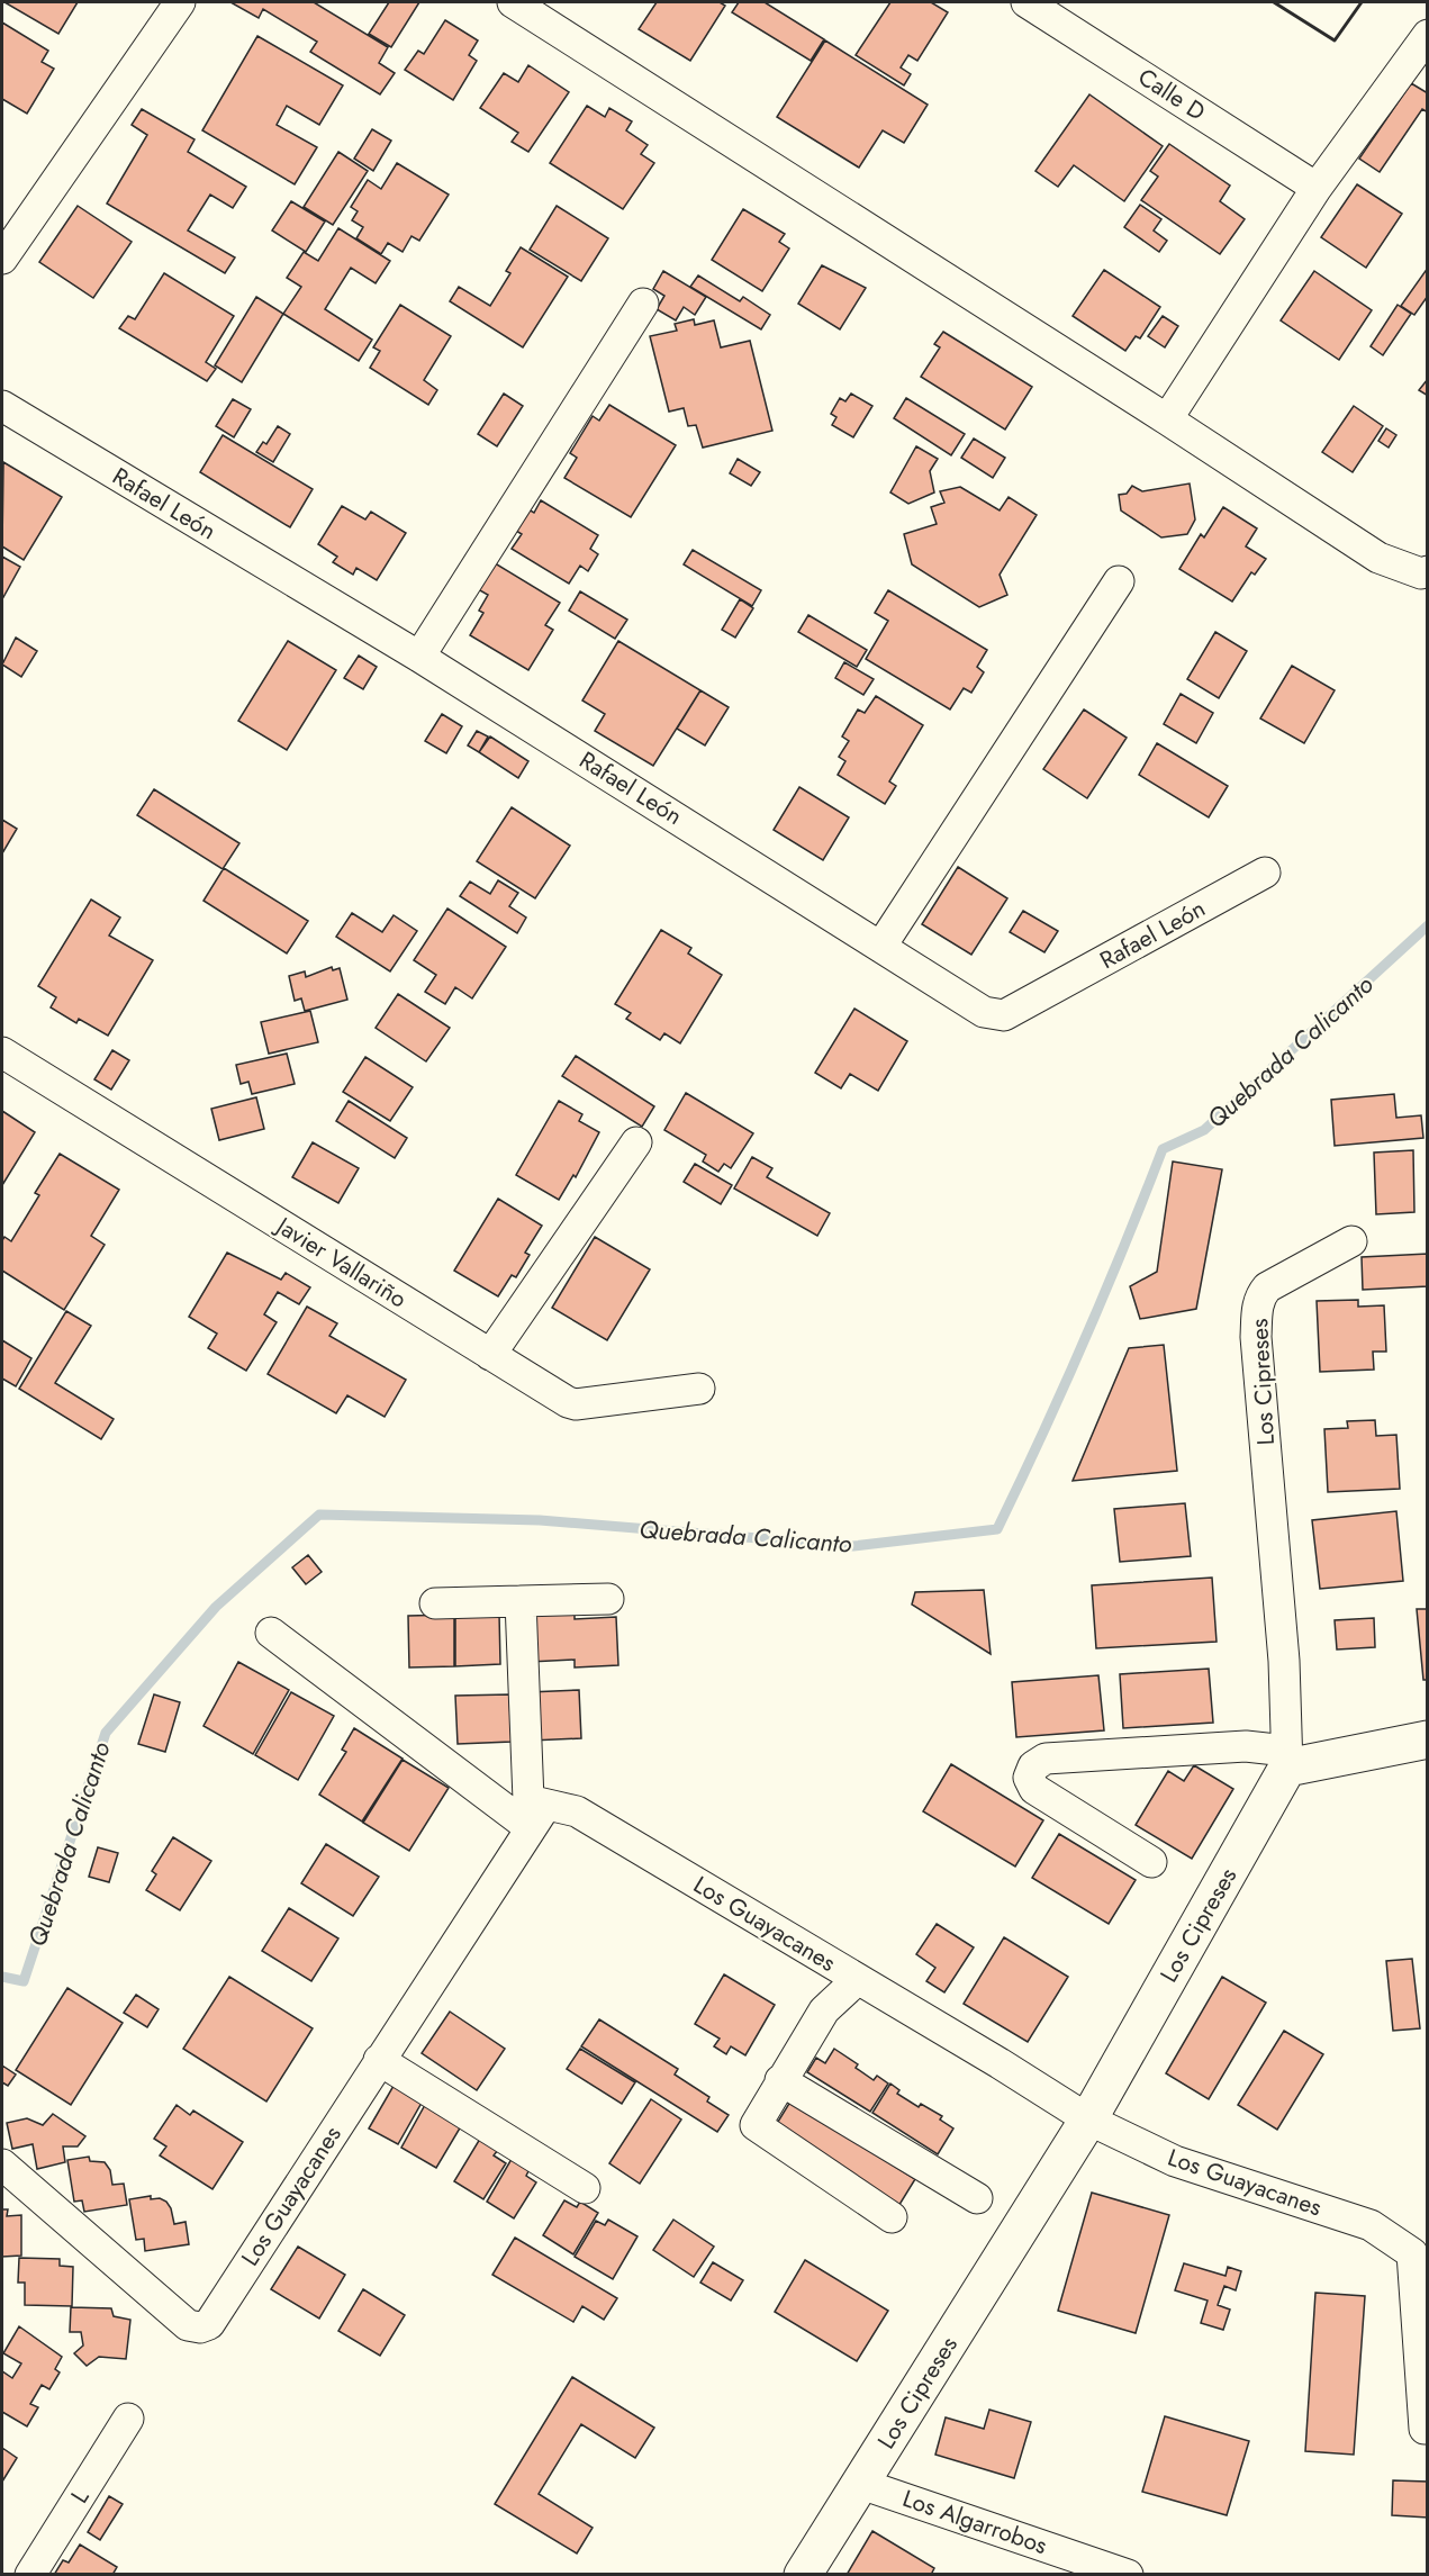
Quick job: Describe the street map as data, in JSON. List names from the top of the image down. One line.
{"streets":{"street":["Calle D","Rafael León","Javier Vallariño","Los Cipreses","Los Guayacanes","L","Los Algarrobos"]},"crossings":[["Los Cipreses","Los Guayacanes"],["Los Cipreses","Los Algarrobos"]],"water":["Quebrada Calicanto"]}
